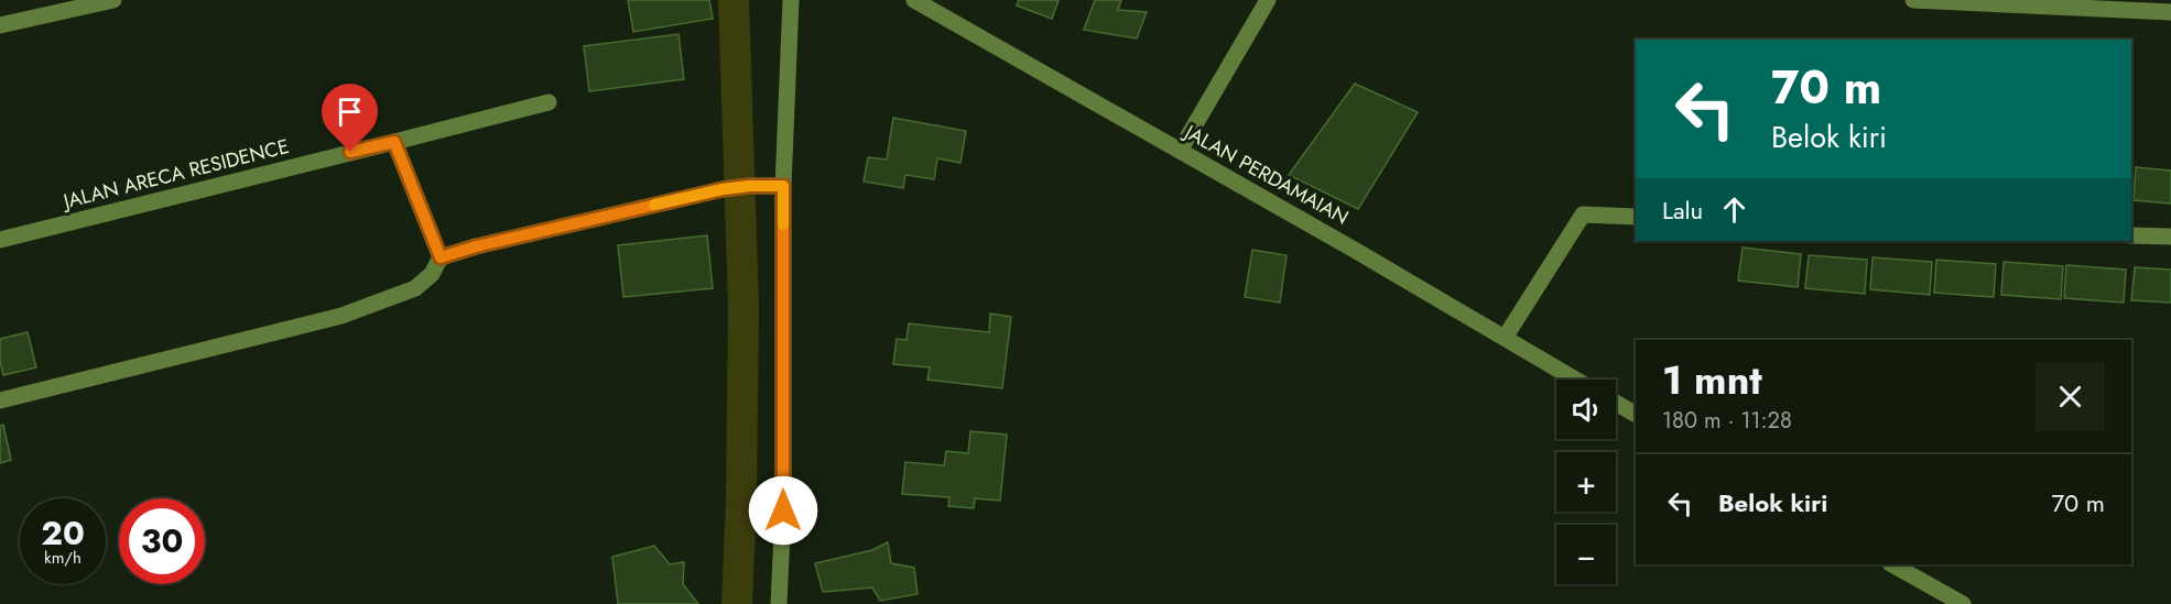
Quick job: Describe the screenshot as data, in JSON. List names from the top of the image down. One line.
{"streets":{"street":["JALAN ARECA RESIDENCE","JALAN PERDAMAIAN"]},"page":{"turn":["70 m","Belok kiri"],"then":"Lalu","heading":["1 mnt","180 m · 11:28"],"map_buttons":["+","−"],"list":[{"name":"Belok kiri","value":"70 m"}],"speed":"20 km/h","limit":"30"}}
